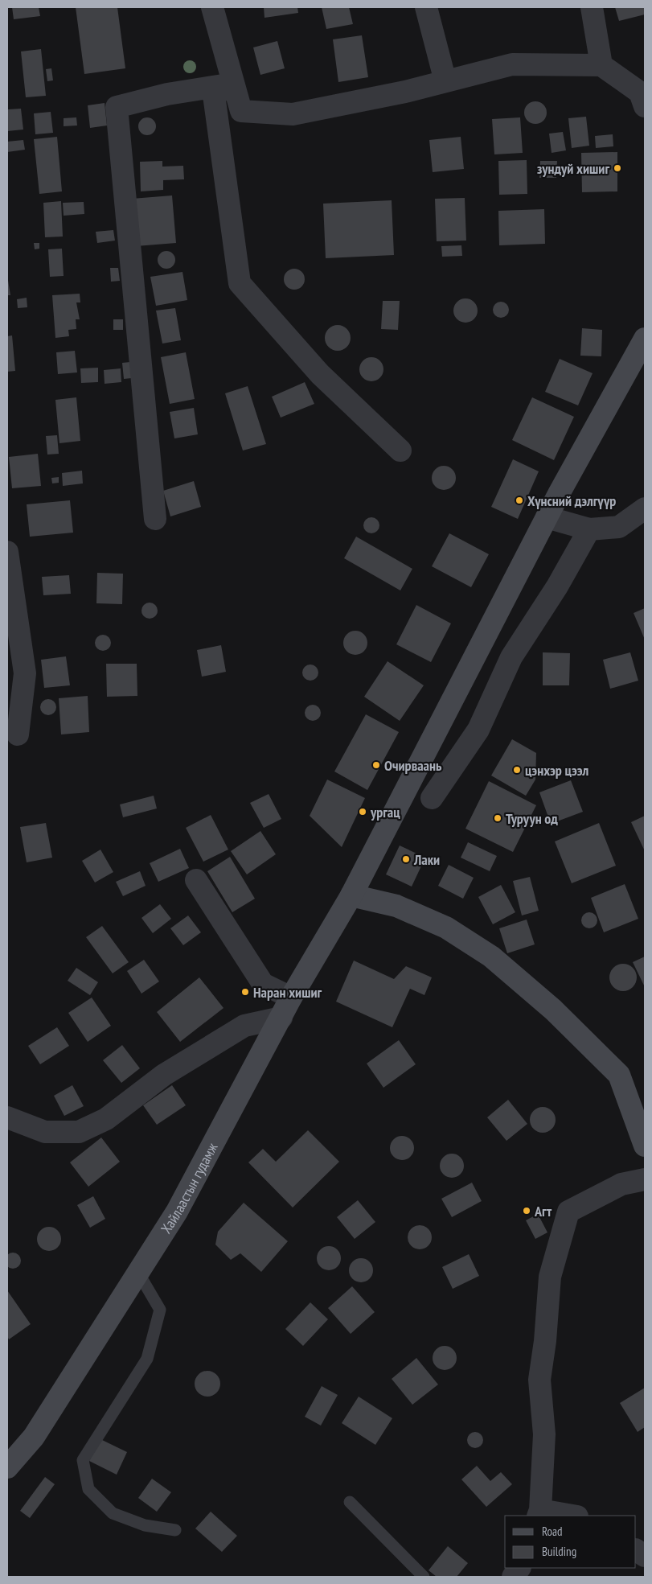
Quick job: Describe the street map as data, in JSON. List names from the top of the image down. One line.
{"streets":{"main road":["Хайлаастын гудамж"]},"places":["зундуй хишиг","Хүнсний дэлгүүр","Очирваань","цэнхэр цээл","ургац","Туруун од","Лаки","Наран хишиг","Агт"],"legend":["Road","Building"]}
